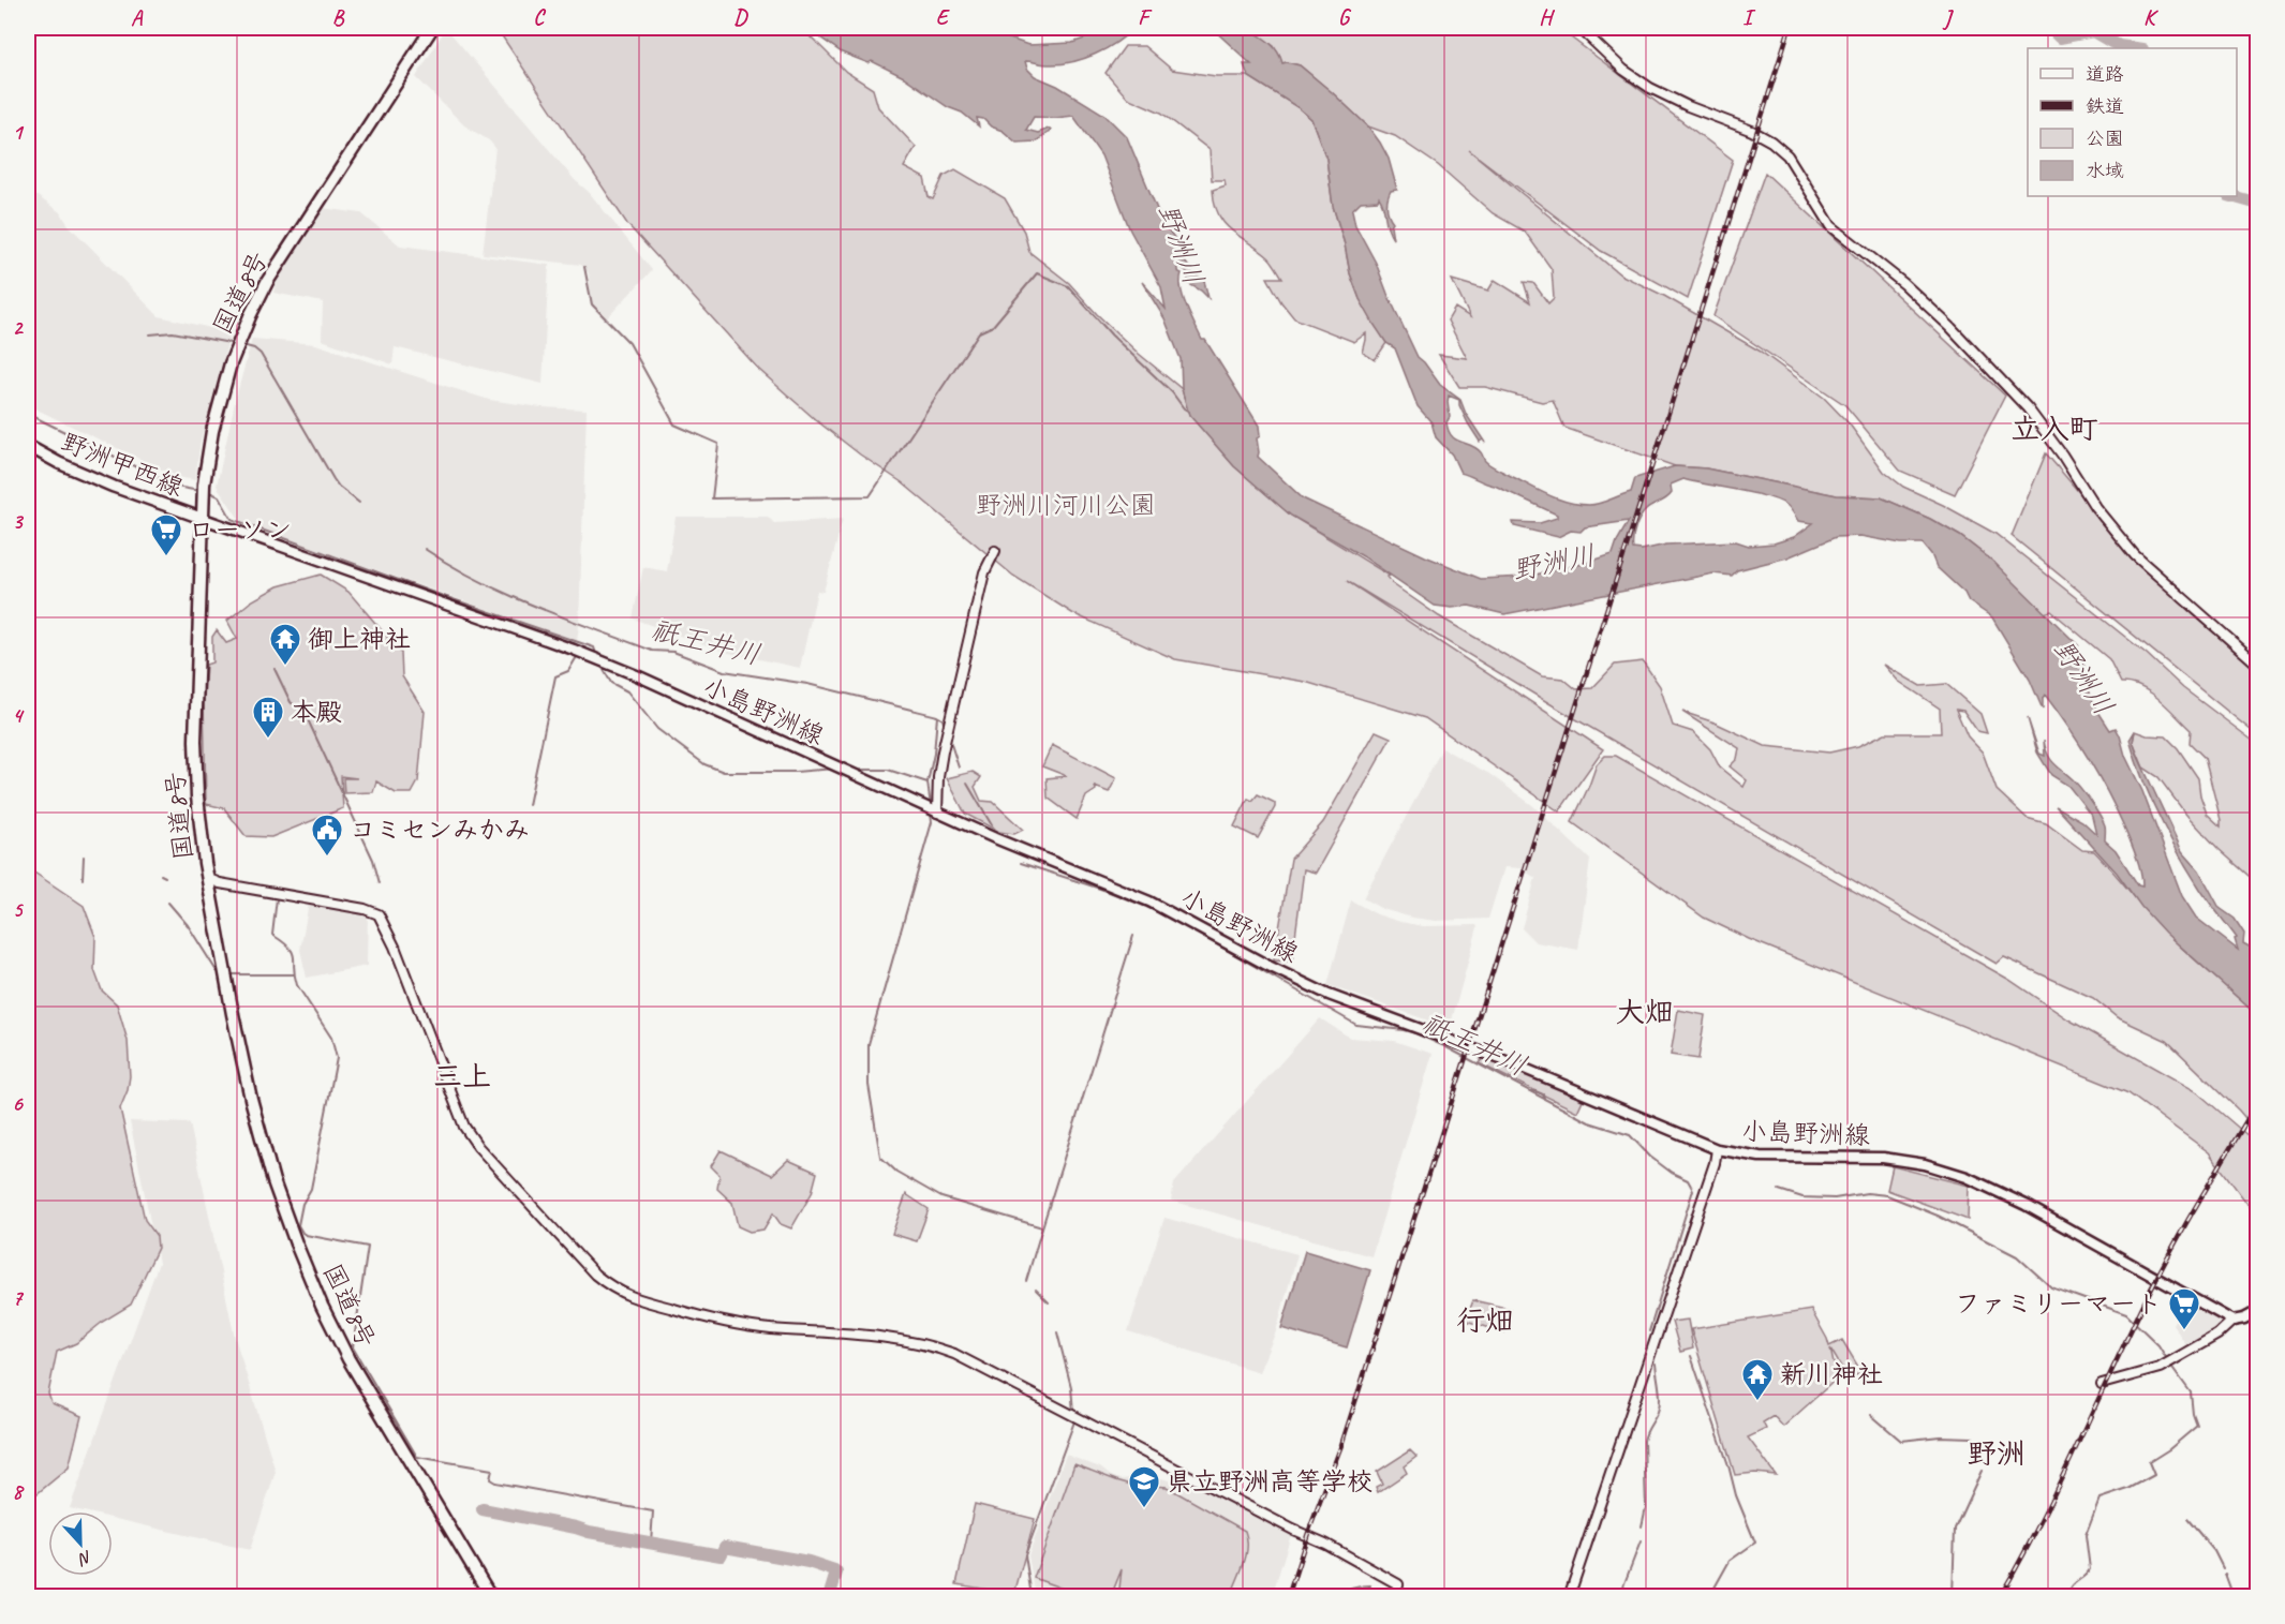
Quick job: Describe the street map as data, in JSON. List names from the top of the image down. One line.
{"streets":{"highway":["国道8号"],"main road":["野洲甲西線","小島野洲線"]},"crossings":[["国道8号","野洲甲西線"],["国道8号","小島野洲線"],["野洲甲西線","小島野洲線"]],"districts":["立入町","大畑","三上","行畑","野洲"],"water":["野洲川","祇王井川"],"parks":["野洲川河川公園"],"places":{"supermarket":["ローソン","ファミリーマート"],"temple":["御上神社","新川神社"],"building":["本殿"],"public building":["コミセンみかみ"],"school or university":["県立野洲高等学校"]},"legend":["道路","鉄道","公園","水域"],"north":"bottom","grid":{"columns":["A","B","C","D","E","F","G","H","I","J","K"],"rows":["1","2","3","4","5","6","7","8"]}}
